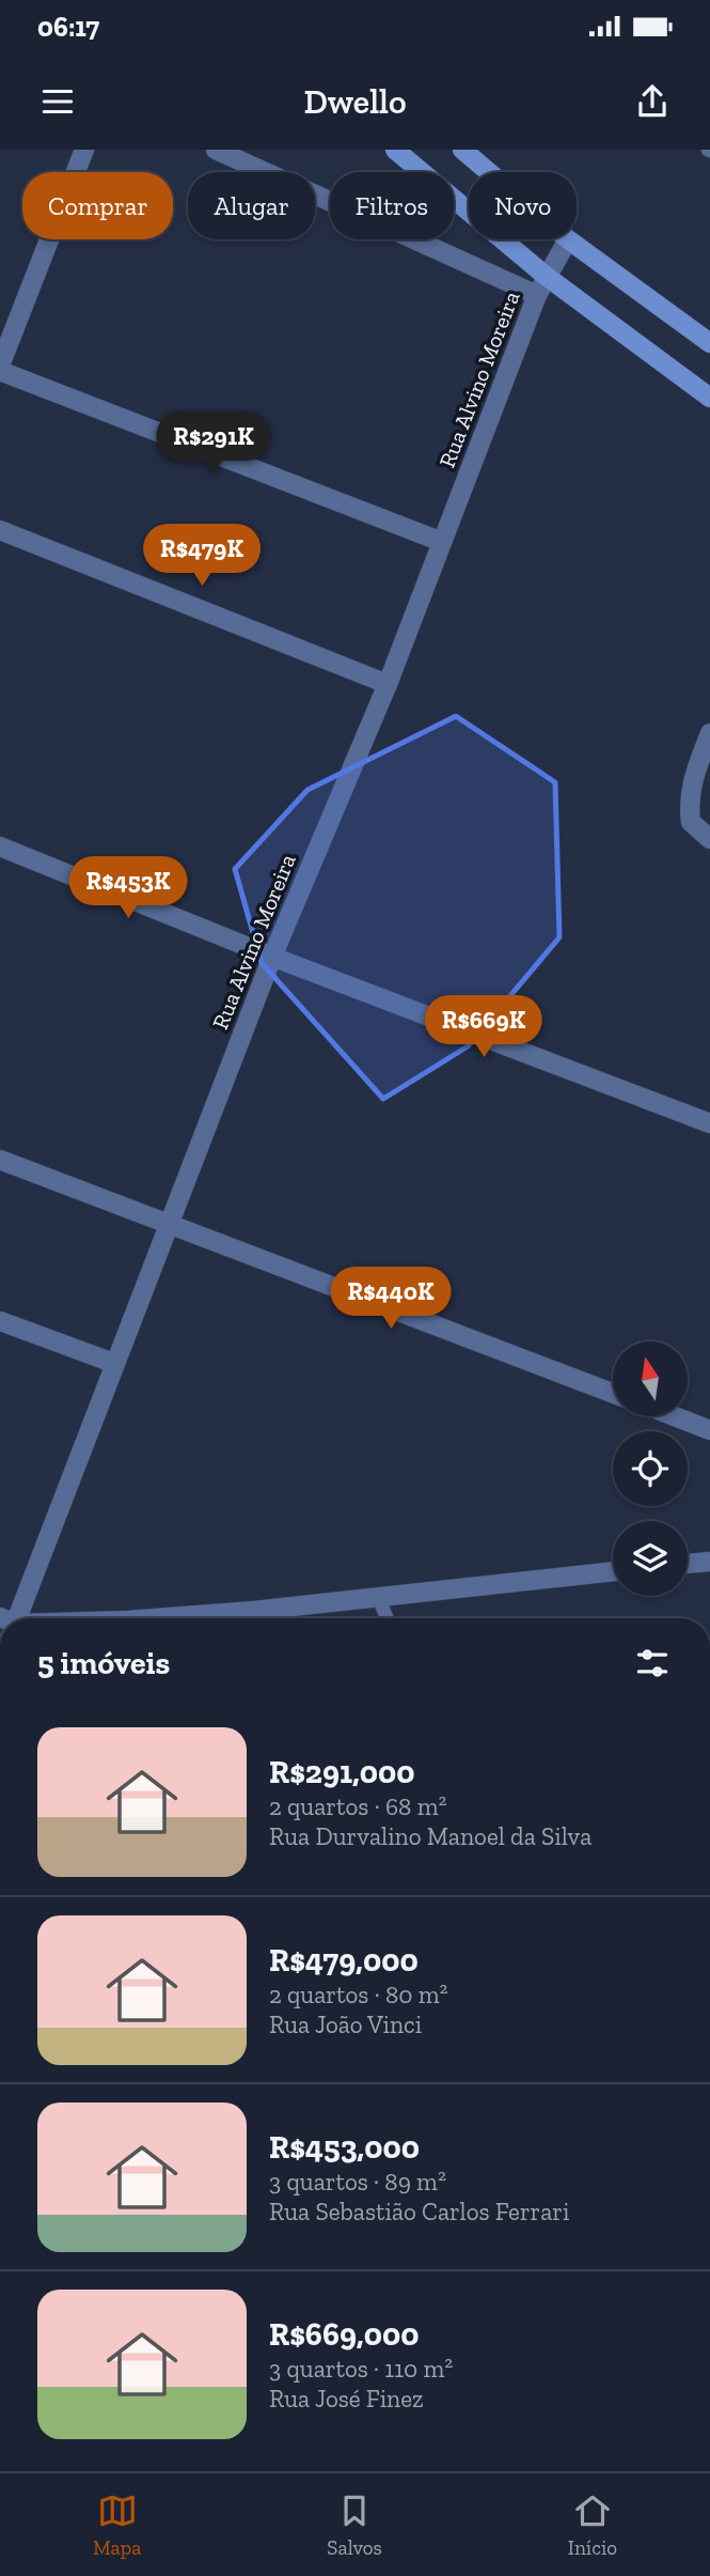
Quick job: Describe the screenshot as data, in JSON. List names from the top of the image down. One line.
{"streets":{"street":["Rua Alvino Moreira"]},"north":"top","page":{"status":"06:17","header":"Dwello","chip":["Comprar","Alugar","Filtros","Novo"],"price":["R$291K","R$479K","R$453K","R$669K","R$440K"],"heading":"5 imóveis","list":[{"name":"R$291,000","note":"2 quartos · 68 m² · Rua Durvalino Manoel da Silva"},{"name":"R$479,000","note":"2 quartos · 80 m² · Rua João Vinci"},{"name":"R$453,000","note":"3 quartos · 89 m² · Rua Sebastião Carlos Ferrari"},{"name":"R$669,000","note":"3 quartos · 110 m² · Rua José Finez"}],"tabs":["Mapa","Salvos","Início"]}}
